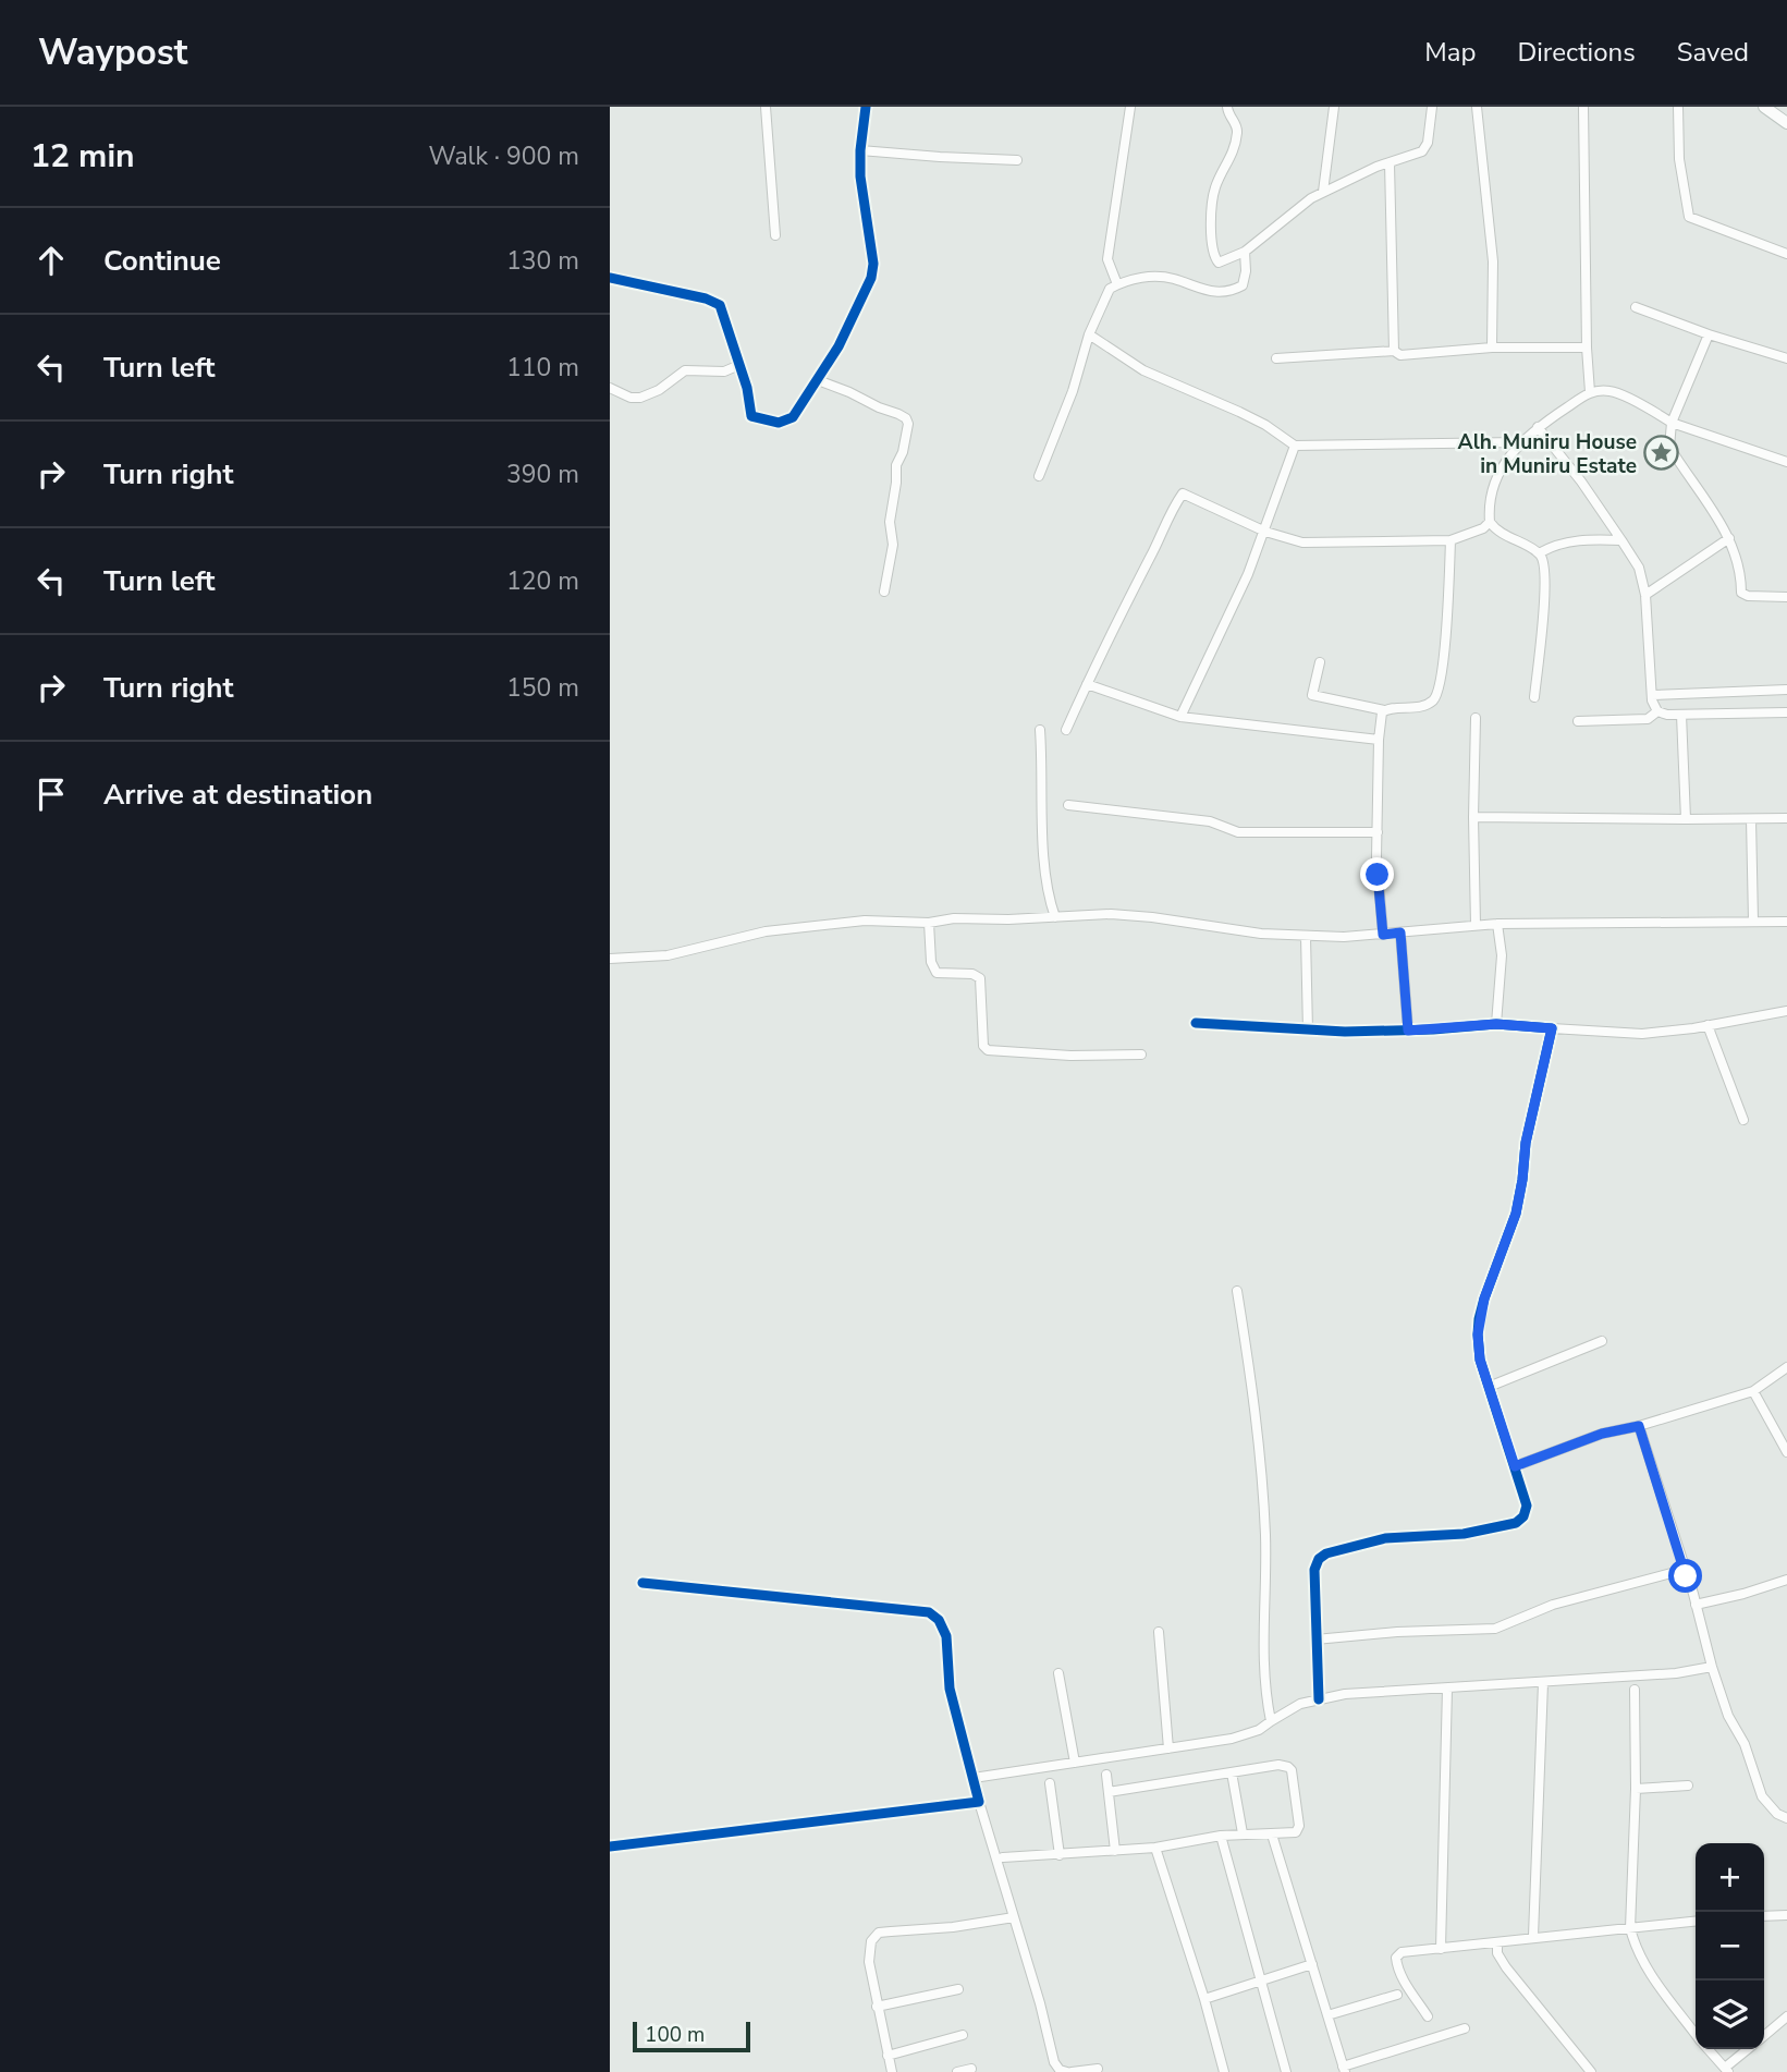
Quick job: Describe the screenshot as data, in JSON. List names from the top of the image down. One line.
{"places":{"place":["Alh. Muniru House in Muniru Estate"]},"scale_bar":"100 m","page":{"header":"Waypost","nav":["Map","Directions","Saved"],"heading":["12 min","Walk · 900 m"],"list":[["Continue","130 m"],["Turn left","110 m"],["Turn right","390 m"],["Turn left","120 m"],["Turn right","150 m"],"Arrive at destination"],"map_buttons":["+","−"],"scale":"100 m"}}
